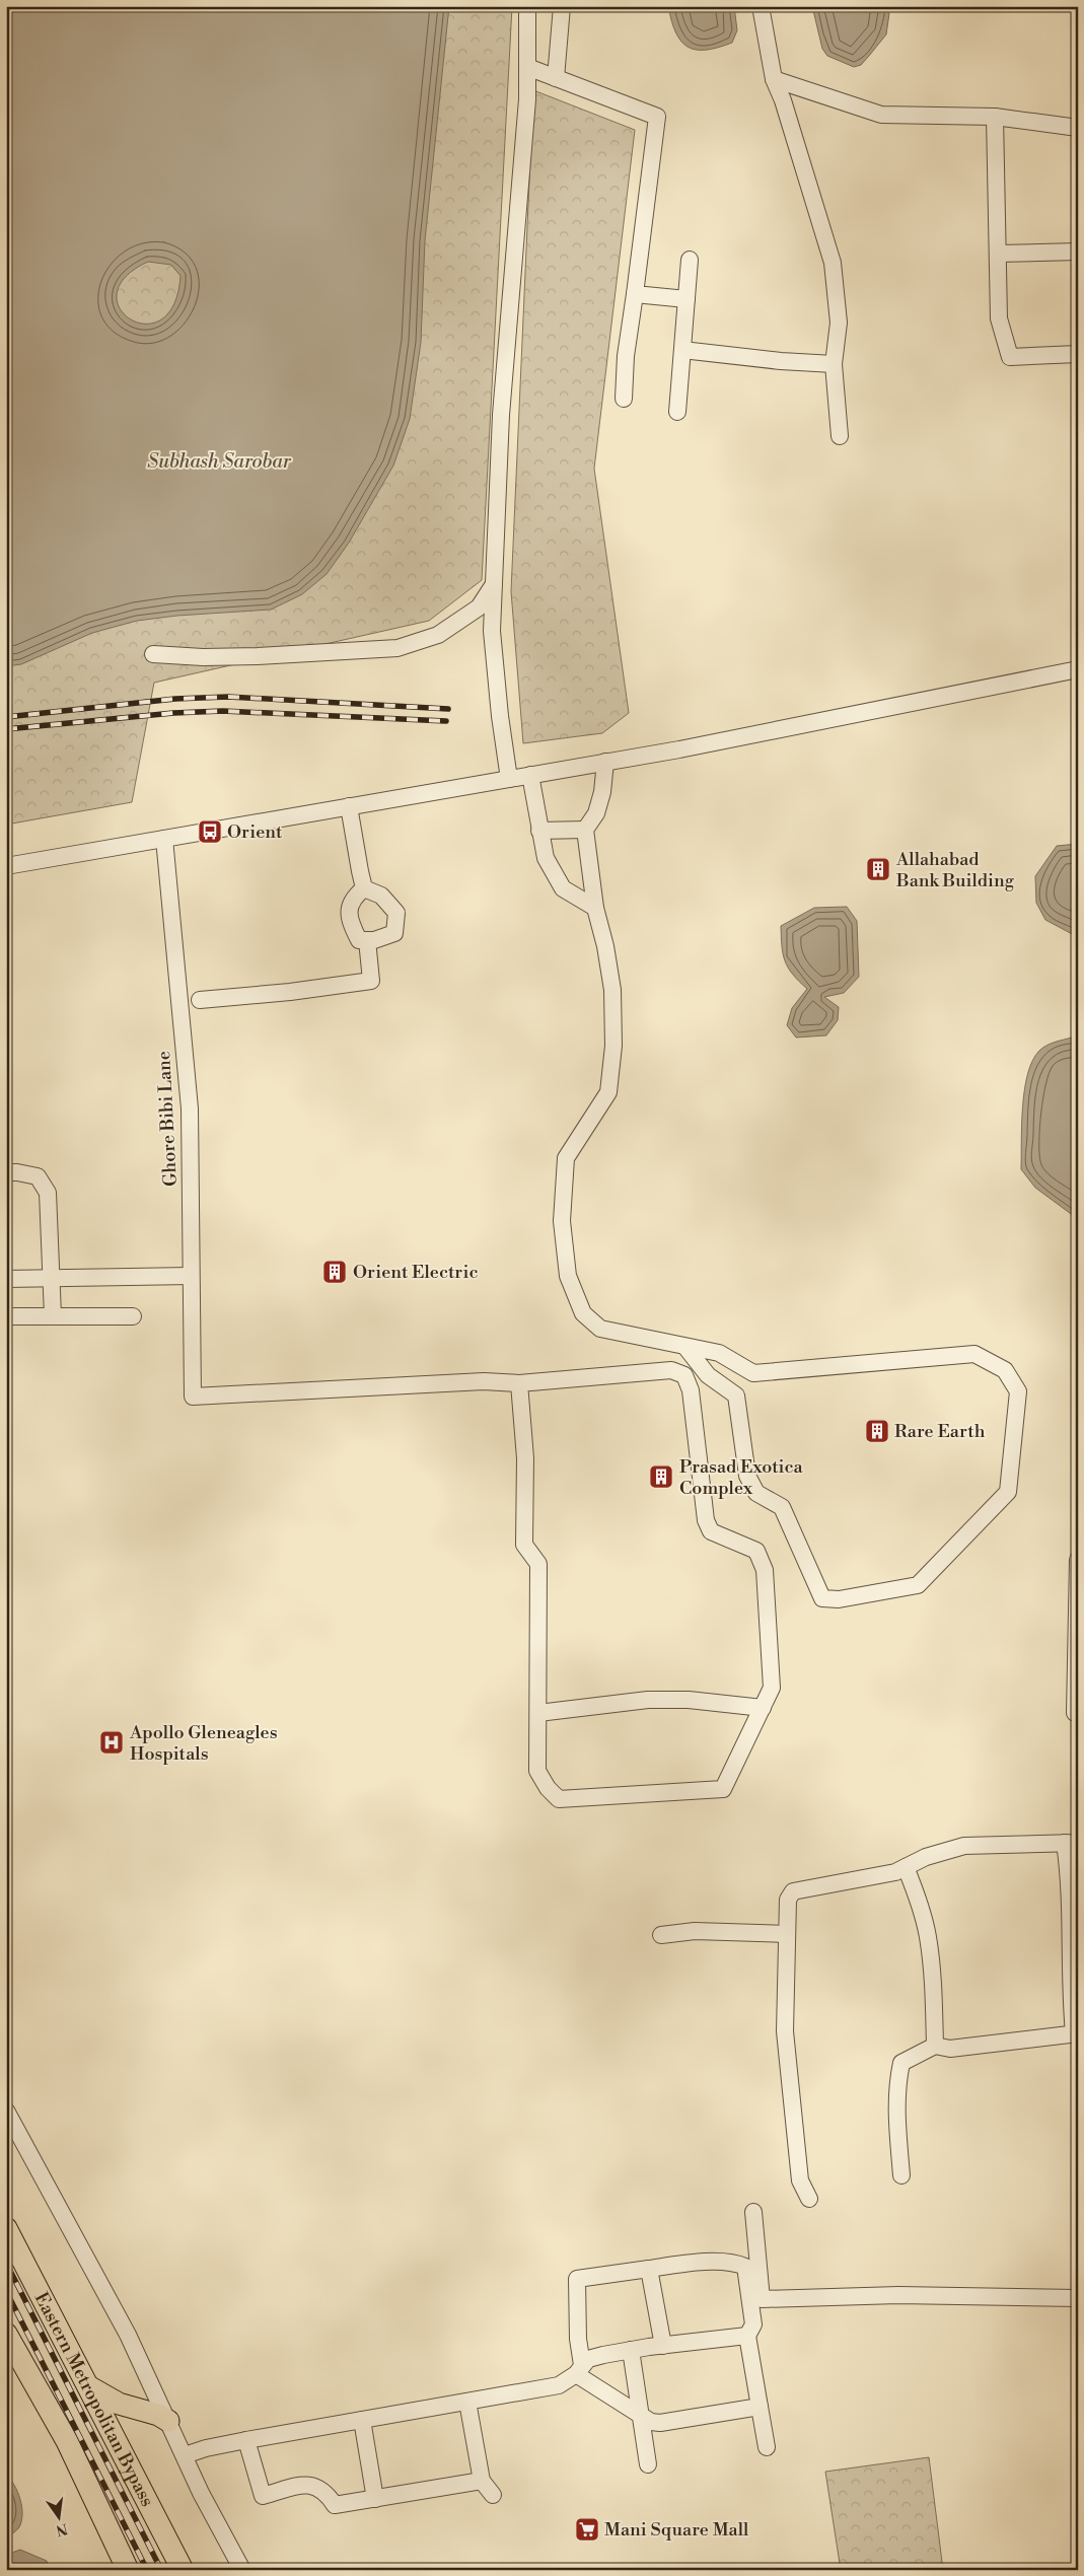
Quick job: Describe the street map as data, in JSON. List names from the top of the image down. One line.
{"streets":{"main road":["Eastern Metropolitan Bypass"],"street":["Ghore Bibi Lane"]},"water":["Subhash Sarobar"],"places":{"bus stop":["Orient"],"building":["Allahabad Bank Building","Orient Electric","Rare Earth","Prasad Exotica Complex"],"hospital":["Apollo Gleneagles Hospitals"],"supermarket":["Mani Square Mall"]},"north":"bottom"}
